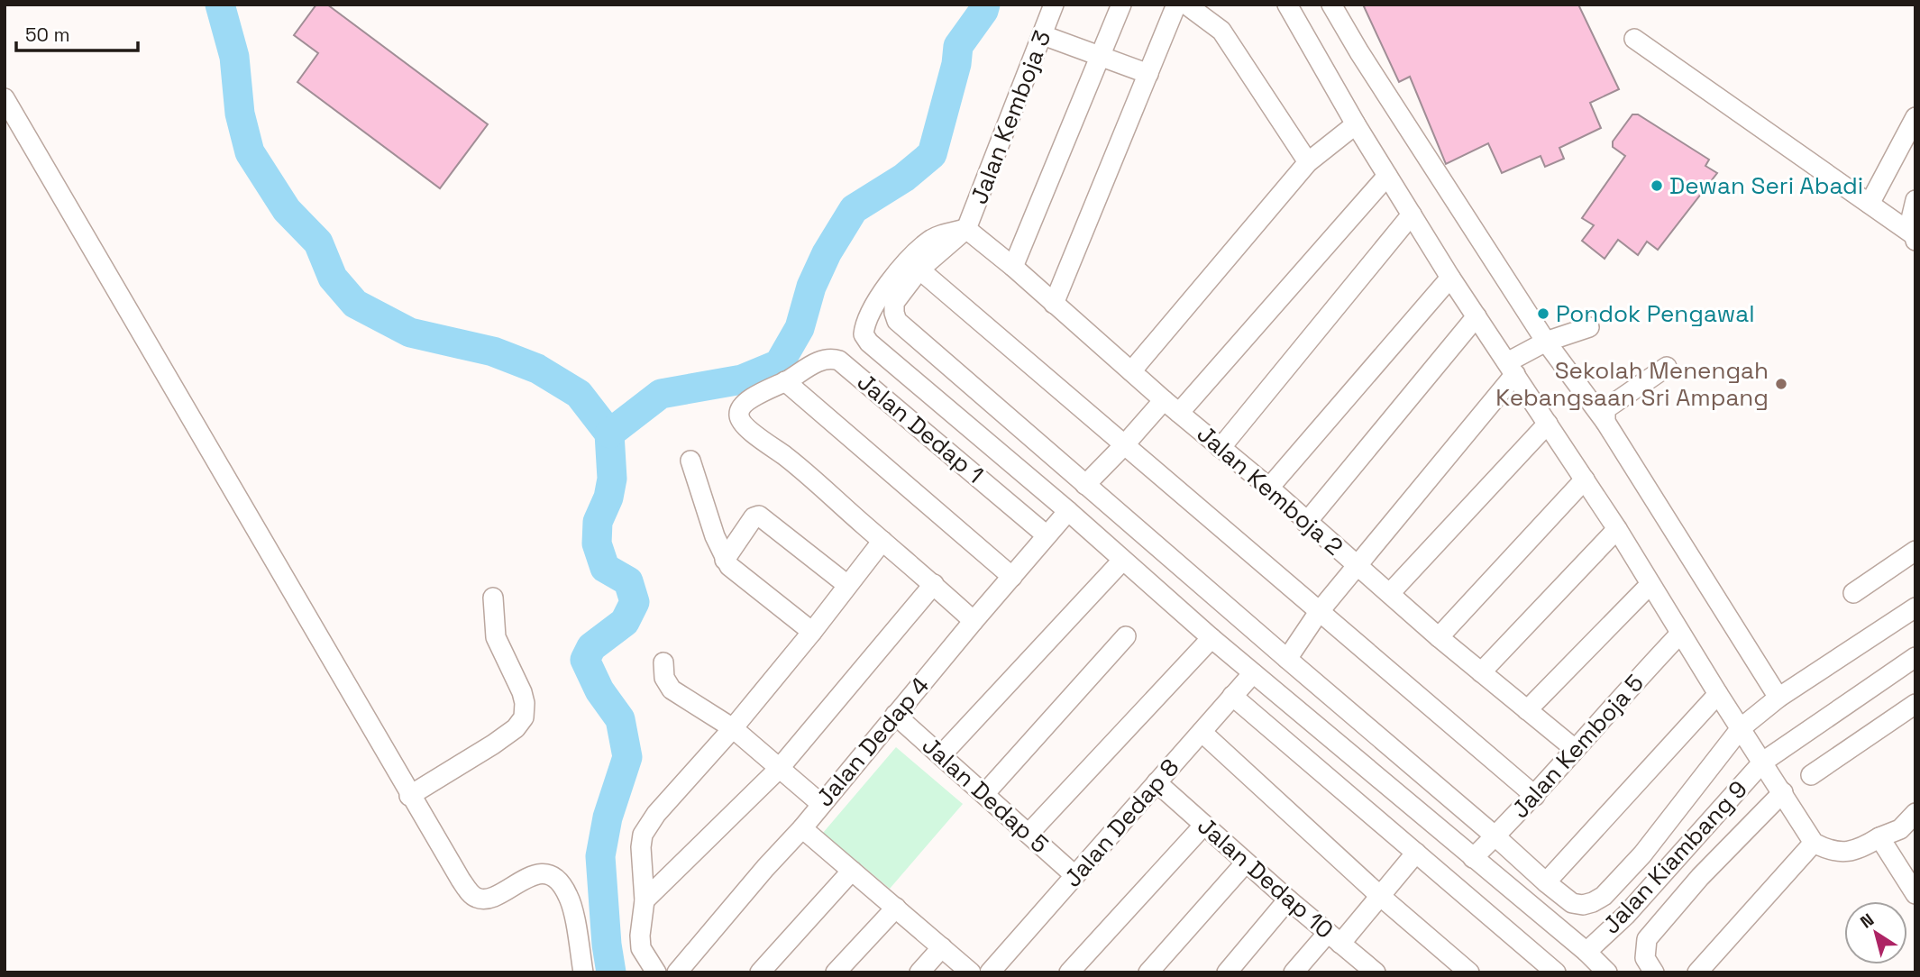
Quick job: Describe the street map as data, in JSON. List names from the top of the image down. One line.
{"streets":{"street":["Jalan Kemboja 3","Jalan Dedap 1","Jalan Kemboja 2","Jalan Dedap 4","Jalan Kemboja 5","Jalan Dedap 5","Jalan Dedap 8","Jalan Kiambang 9","Jalan Dedap 10"]},"crossings":[["Jalan Kemboja 3","Jalan Kemboja 2"],["Jalan Dedap 1","Jalan Dedap 4"],["Jalan Kemboja 2","Jalan Kemboja 5"],["Jalan Dedap 4","Jalan Dedap 5"],["Jalan Dedap 5","Jalan Dedap 8"],["Jalan Dedap 8","Jalan Dedap 10"]],"places":["Dewan Seri Abadi","Pondok Pengawal","Sekolah Menengah Kebangsaan Sri Ampang"],"scale_bar":"50 m","north":"top left"}
